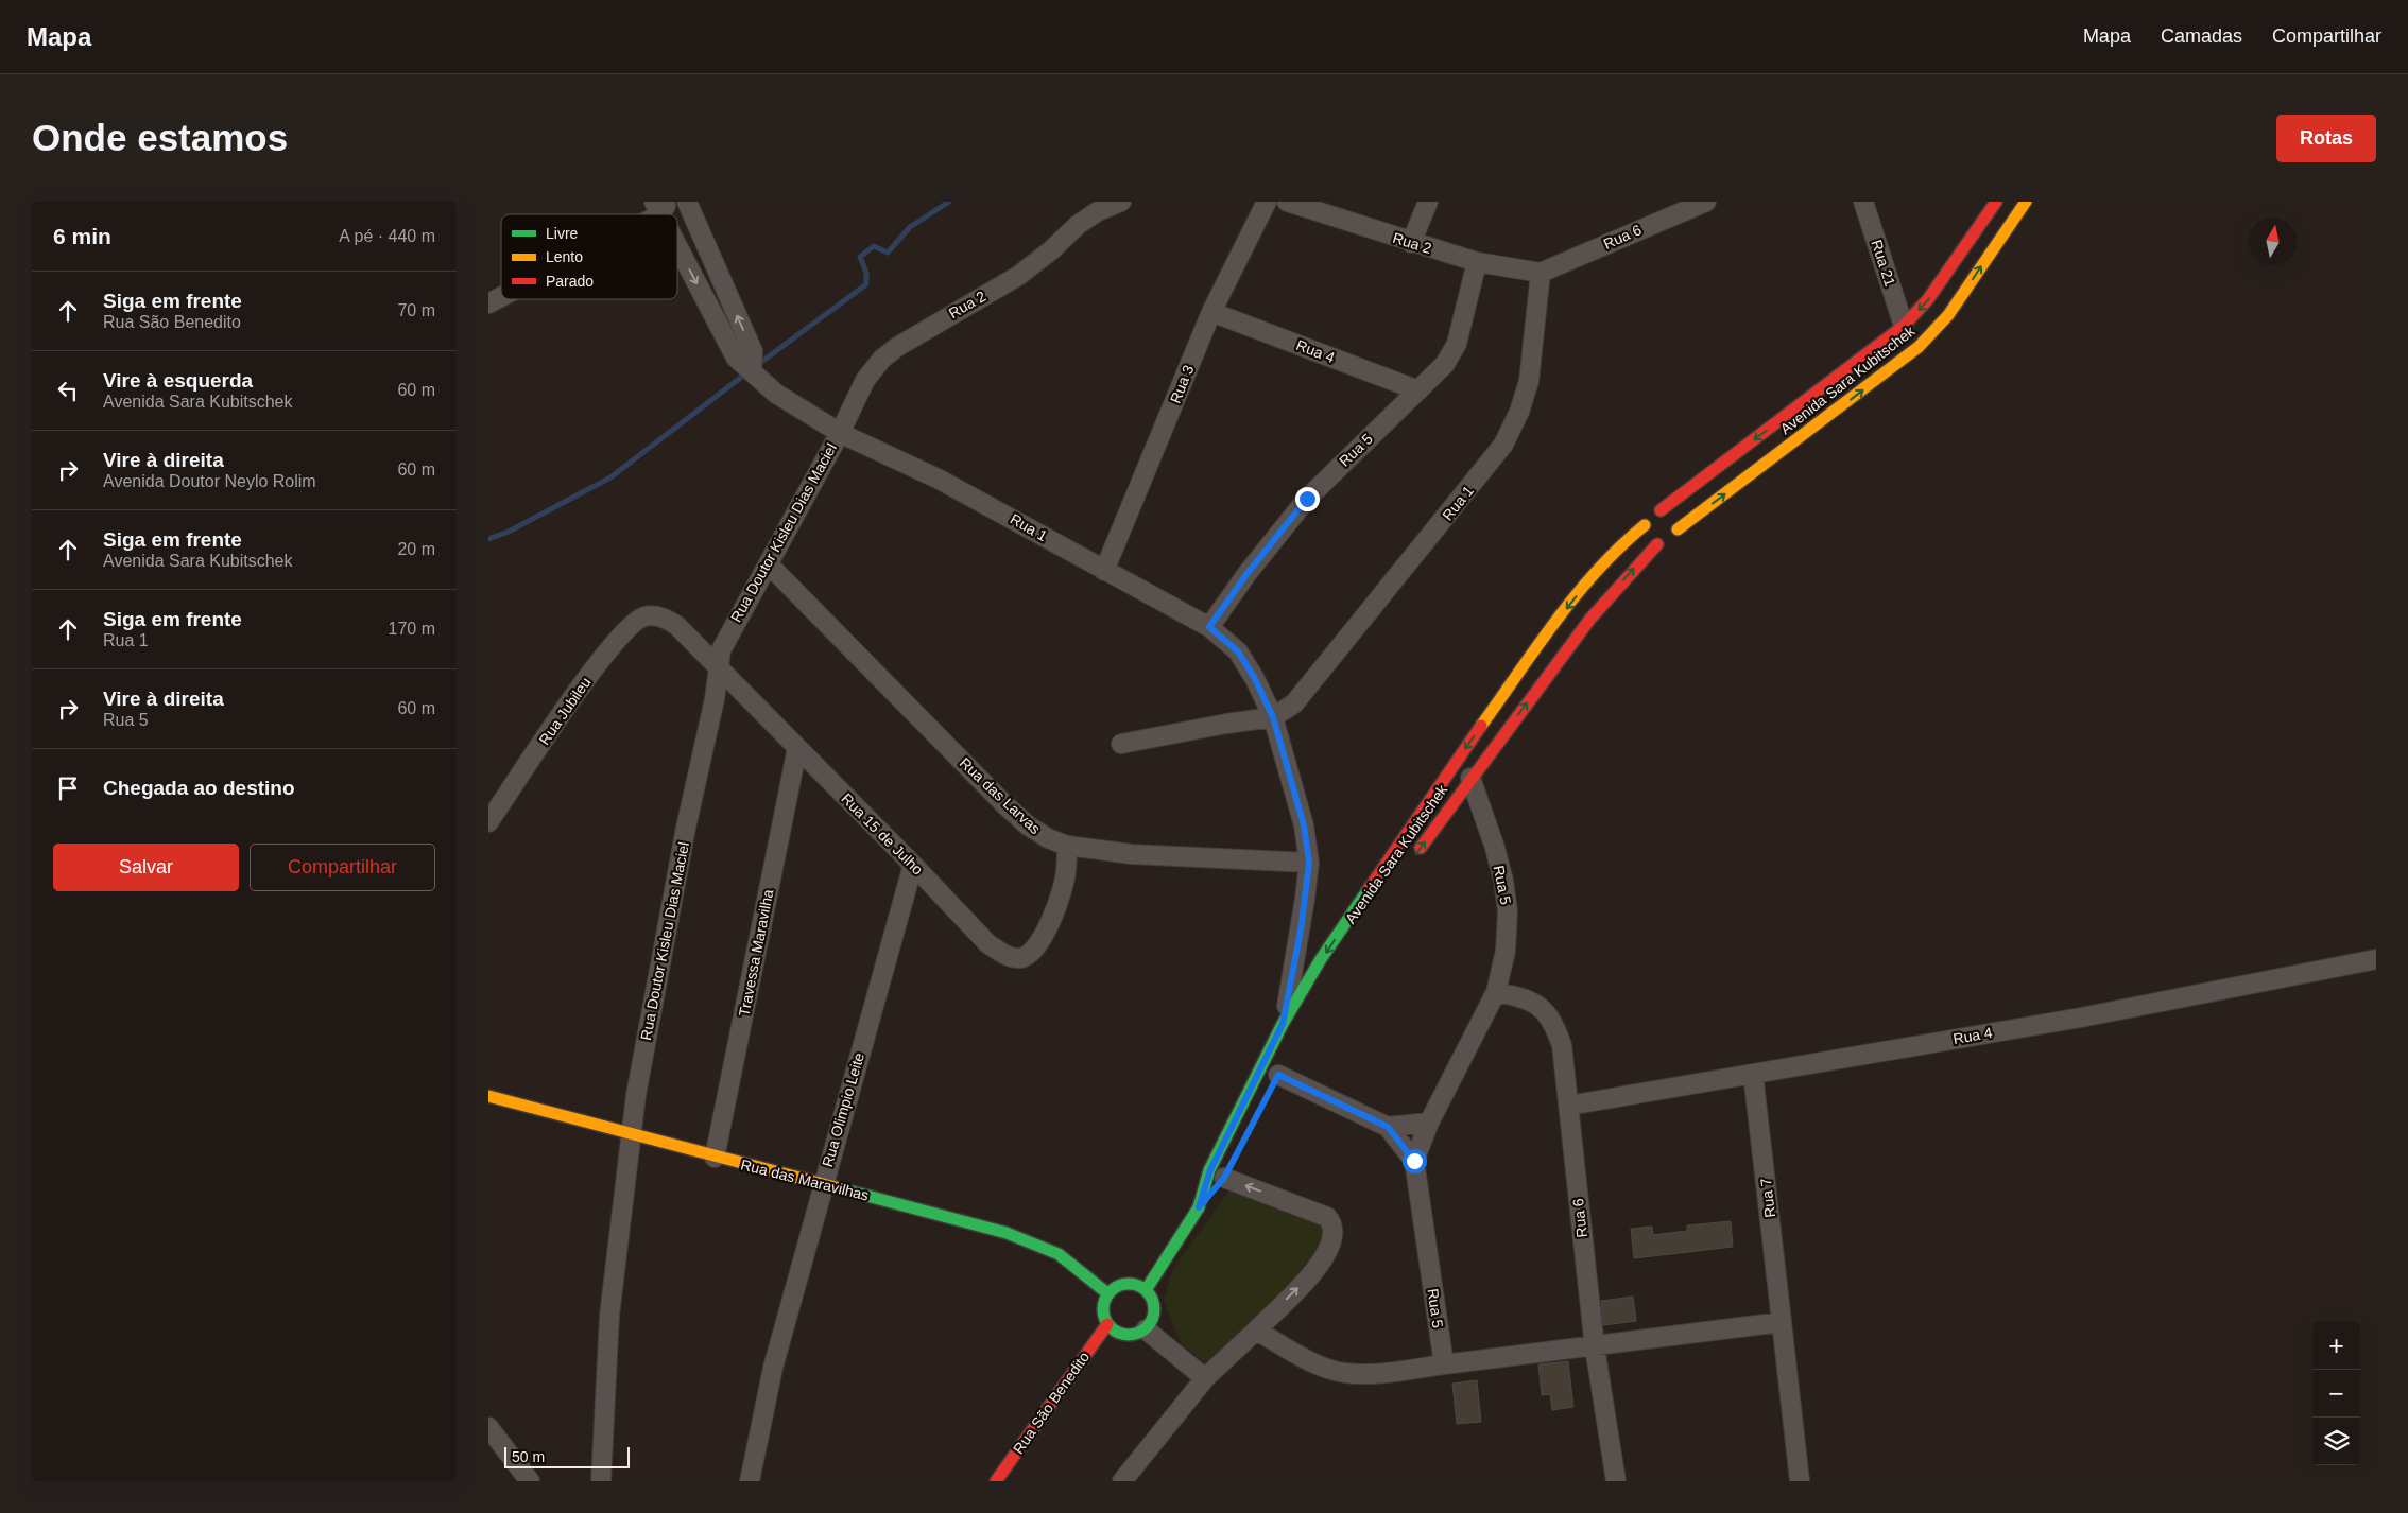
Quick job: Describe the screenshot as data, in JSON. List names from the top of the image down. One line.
{"streets":{"main road":["Avenida Sara Kubitschek","Rua das Maravilhas","Rua São Benedito"],"street":["Rua 6","Rua 2","Rua 21","Rua 4","Rua 3","Rua 5","Rua 1","Rua Doutor Kisleu Dias Maciel","Rua Jubileu","Rua das Larvas","Rua 15 de Julho","Travessa Maravilha","Rua Olimpio Leite","Rua 7"]},"crossings":[["Rua 6","Rua 2"],["Rua 6","Rua 4"],["Rua 6","Rua 5"],["Rua 6","Rua 1"],["Rua 2","Rua 5"],["Rua 2","Rua 1"],["Rua 2","Rua Doutor Kisleu Dias Maciel"],["Rua 21","Avenida Sara Kubitschek"],["Rua 4","Rua 3"],["Rua 4","Rua 5"],["Rua 4","Rua 7"],["Avenida Sara Kubitschek","Rua 5"],["Avenida Sara Kubitschek","Rua 1"],["Rua 3","Rua 1"],["Rua 5","Rua 1"],["Rua 1","Rua Doutor Kisleu Dias Maciel"],["Rua 1","Rua das Larvas"],["Rua Doutor Kisleu Dias Maciel","Rua das Larvas"],["Rua Doutor Kisleu Dias Maciel","Rua 15 de Julho"],["Rua Doutor Kisleu Dias Maciel","Rua das Maravilhas"],["Rua Jubileu","Rua 15 de Julho"],["Rua das Larvas","Rua 15 de Julho"],["Rua 15 de Julho","Travessa Maravilha"],["Rua 15 de Julho","Rua Olimpio Leite"],["Travessa Maravilha","Rua das Maravilhas"],["Rua Olimpio Leite","Rua das Maravilhas"],["Rua das Maravilhas","Rua São Benedito"]],"legend":["Livre","Lento","Parado"],"scale_bar":"50 m","north":"top","page":{"header":"Mapa","nav":["Mapa","Camadas","Compartilhar"],"buttons":["Rotas",["Salvar","Compartilhar"]],"title":"Onde estamos","heading":["6 min","A pé · 440 m"],"list":[["Siga em frente","Rua São Benedito","70 m"],["Vire à esquerda","Avenida Sara Kubitschek","60 m"],["Vire à direita","Avenida Doutor Neylo Rolim","60 m"],["Siga em frente","Avenida Sara Kubitschek","20 m"],["Siga em frente","Rua 1","170 m"],["Vire à direita","Rua 5","60 m"],"Chegada ao destino"],"map_buttons":["+","−"],"scale":"50 m"}}
